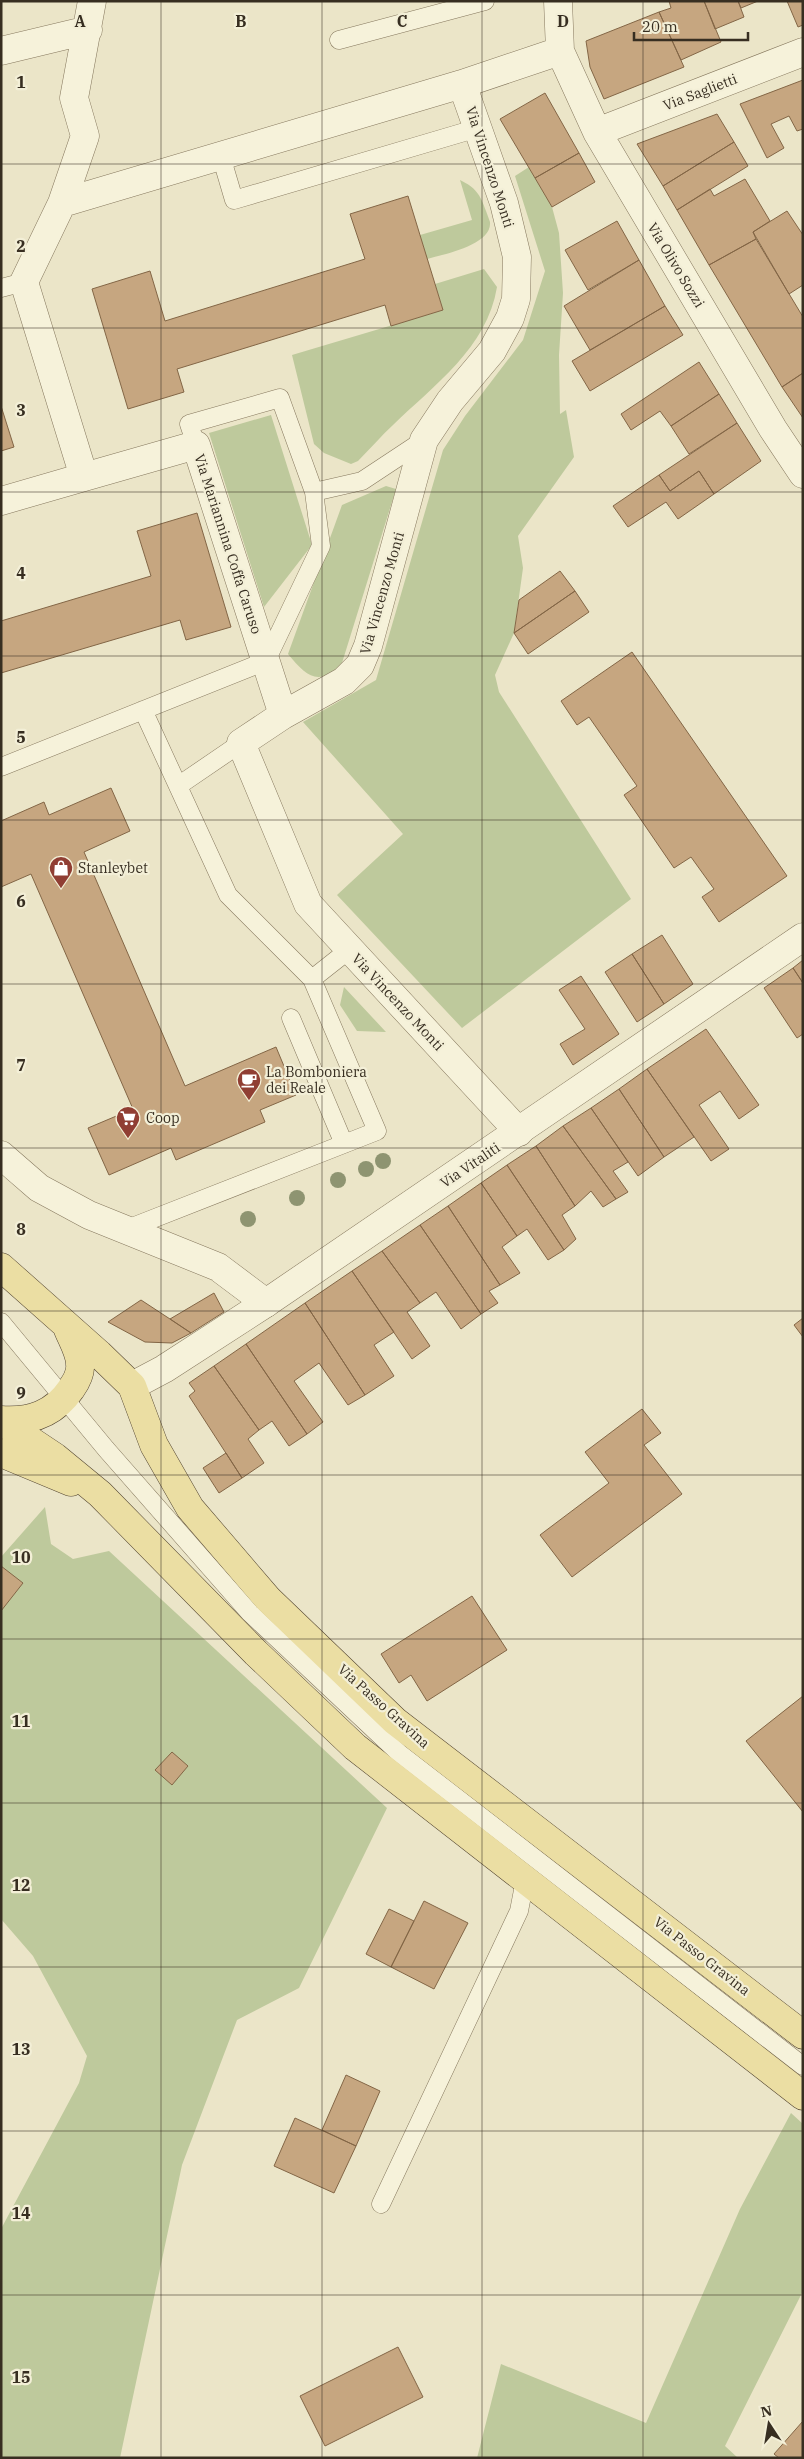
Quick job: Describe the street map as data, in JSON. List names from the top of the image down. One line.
{"streets":{"main road":["Via Passo Gravina"],"street":["Via Saglietti","Via Vincenzo Monti","Via Olivo Sozzi","Via Mariannina Coffa Caruso","Via Vitaliti"]},"crossings":[["Via Saglietti","Via Olivo Sozzi"],["Via Vincenzo Monti","Via Mariannina Coffa Caruso"],["Via Vincenzo Monti","Via Vitaliti"],["Via Vitaliti","Via Passo Gravina"]],"places":{"shop":["Stanleybet"],"cafe":["La Bomboniera dei Reale"],"supermarket":["Coop"]},"scale_bar":"20 m","north":"top","grid":{"columns":["A","B","C","D"],"rows":["1","2","3","4","5","6","7","8","9","10","11","12","13","14","15"]}}
